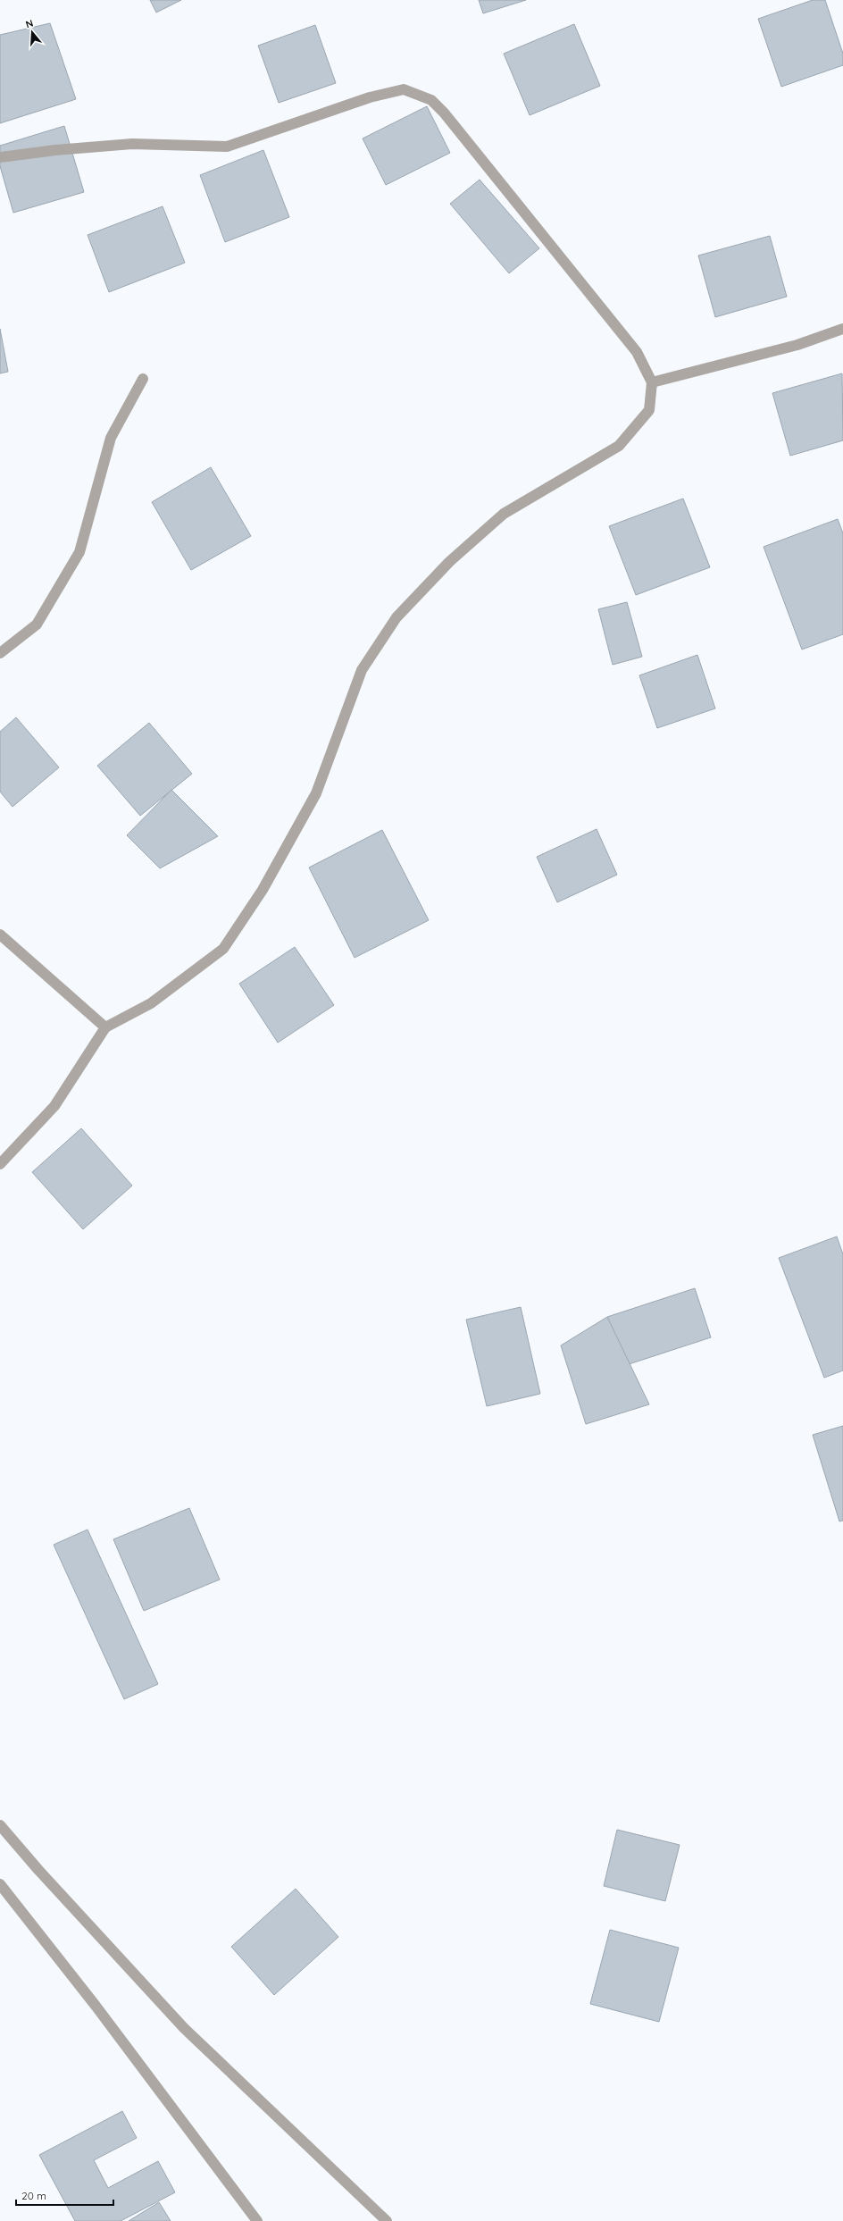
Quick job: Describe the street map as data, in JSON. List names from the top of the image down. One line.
{"scale_bar":"20 m","north":"top"}
